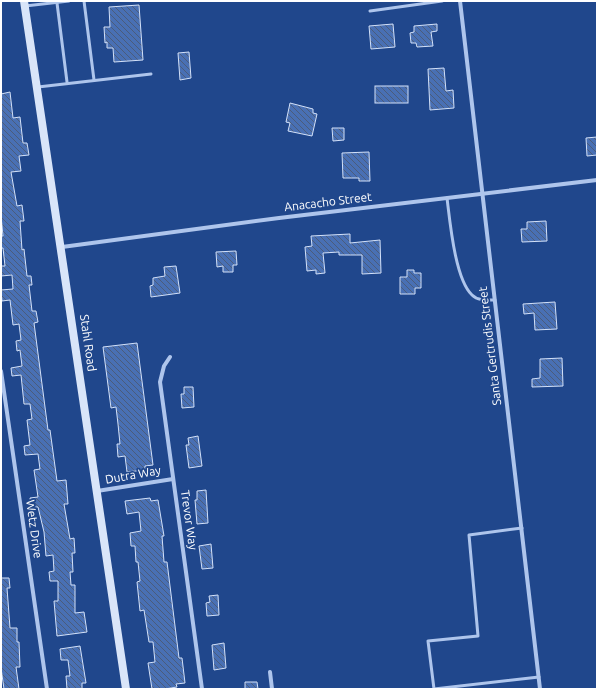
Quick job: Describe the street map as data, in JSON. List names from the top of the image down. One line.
{"streets":{"street":["Anacacho Street","Stahl Road","Santa Gertrudis Street","Dutra Way","Trevor Way","Wetz Drive"]},"crossings":[["Anacacho Street","Stahl Road"],["Anacacho Street","Santa Gertrudis Street"],["Stahl Road","Dutra Way"],["Dutra Way","Trevor Way"]]}
